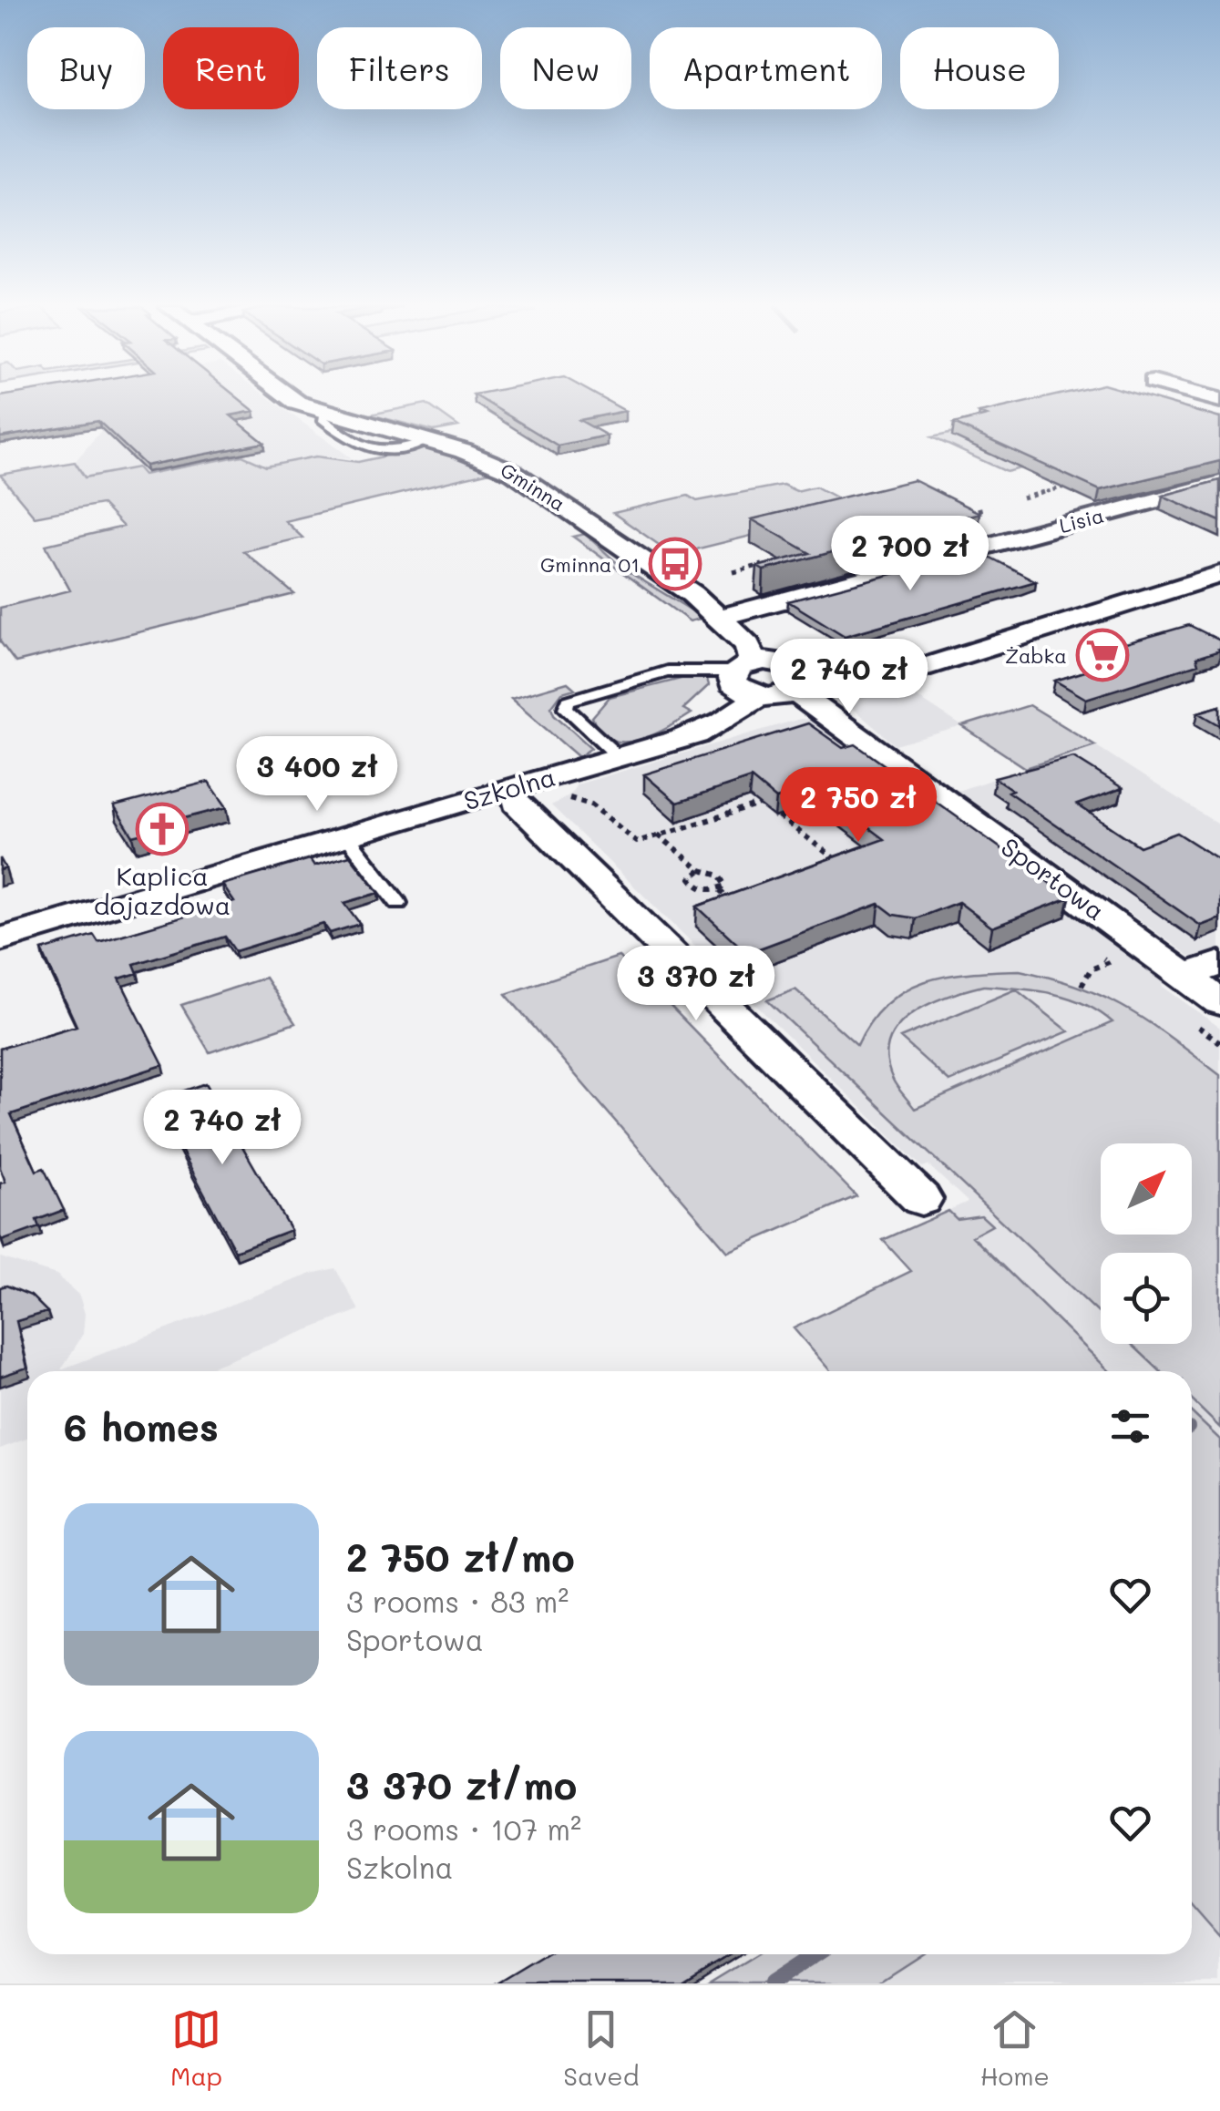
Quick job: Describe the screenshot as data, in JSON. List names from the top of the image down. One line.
{"streets":{"street":["Gminna","Lisia","Szkolna","Sportowa"]},"crossings":[["Gminna","Lisia"],["Gminna","Szkolna"],["Gminna","Sportowa"],["Szkolna","Sportowa"]],"places":{"bus stop":["Gminna 01"],"supermarket":["Żabka"],"church":["Kaplica dojazdowa"]},"north":"top right","page":{"chip":["Buy","Rent","Filters","New","Apartment","House"],"price":["2 700 zł","2 740 zł","3 400 zł","2 750 zł","3 370 zł","2 740 zł"],"heading":"6 homes","list":[{"name":"2 750 zł/mo","note":"3 rooms · 83 m² · Sportowa"},{"name":"3 370 zł/mo","note":"3 rooms · 107 m² · Szkolna"}],"tabs":["Map","Saved","Home"]}}
